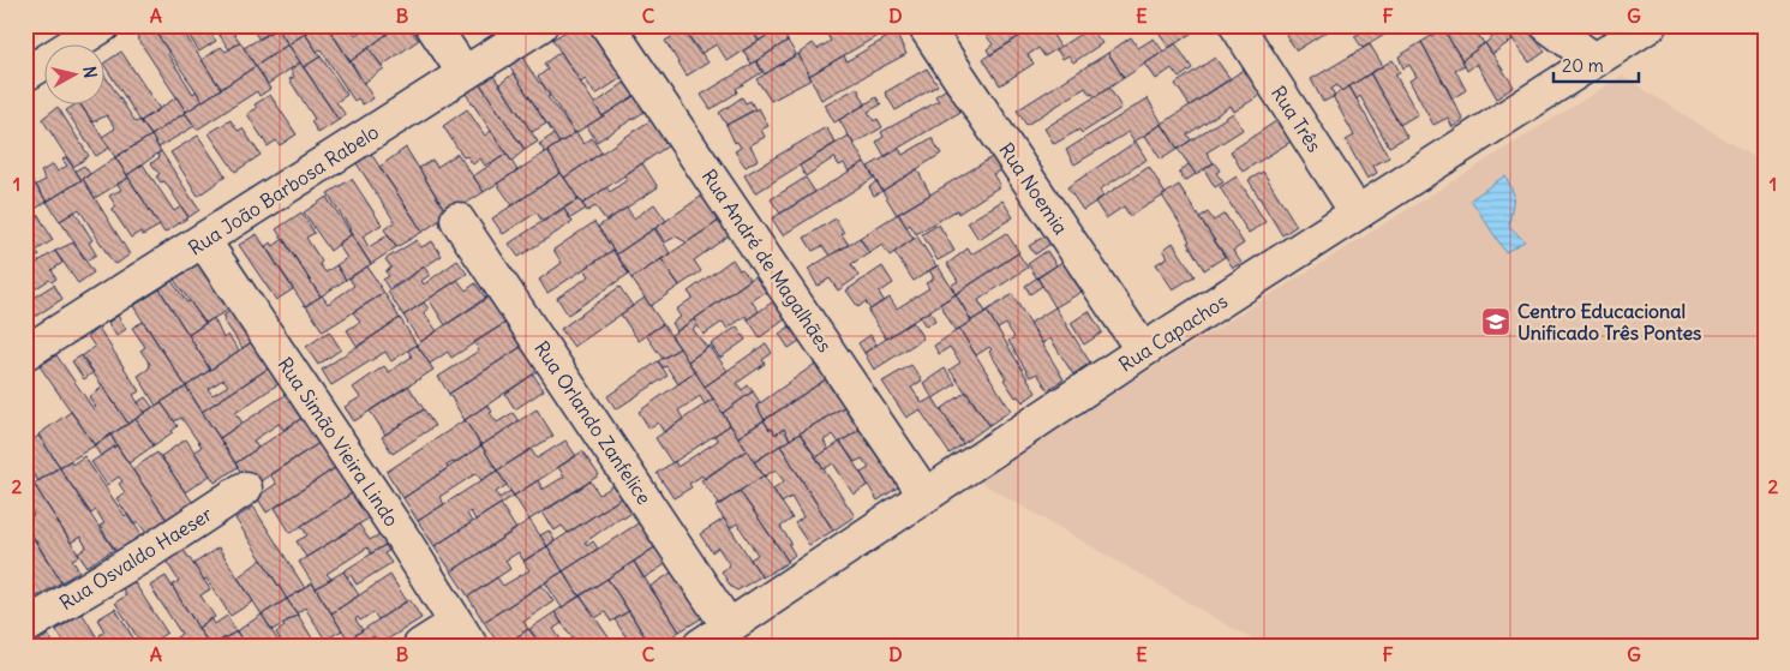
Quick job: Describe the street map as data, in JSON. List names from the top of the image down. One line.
{"streets":{"street":["Rua Três","Rua Noemia","Rua João Barbosa Rabelo","Rua André de Magalhães","Rua Capachos","Rua Orlando Zanfelice","Rua Simão Vieira Lindo","Rua Osvaldo Haeser"]},"crossings":[["Rua Três","Rua Capachos"],["Rua Noemia","Rua Capachos"],["Rua João Barbosa Rabelo","Rua Simão Vieira Lindo"],["Rua André de Magalhães","Rua Capachos"],["Rua Capachos","Rua Orlando Zanfelice"]],"places":{"school or university":["Centro Educacional Unificado Três Pontes"]},"scale_bar":"20 m","north":"right","grid":{"columns":["A","B","C","D","E","F","G"],"rows":["1","2"]}}
